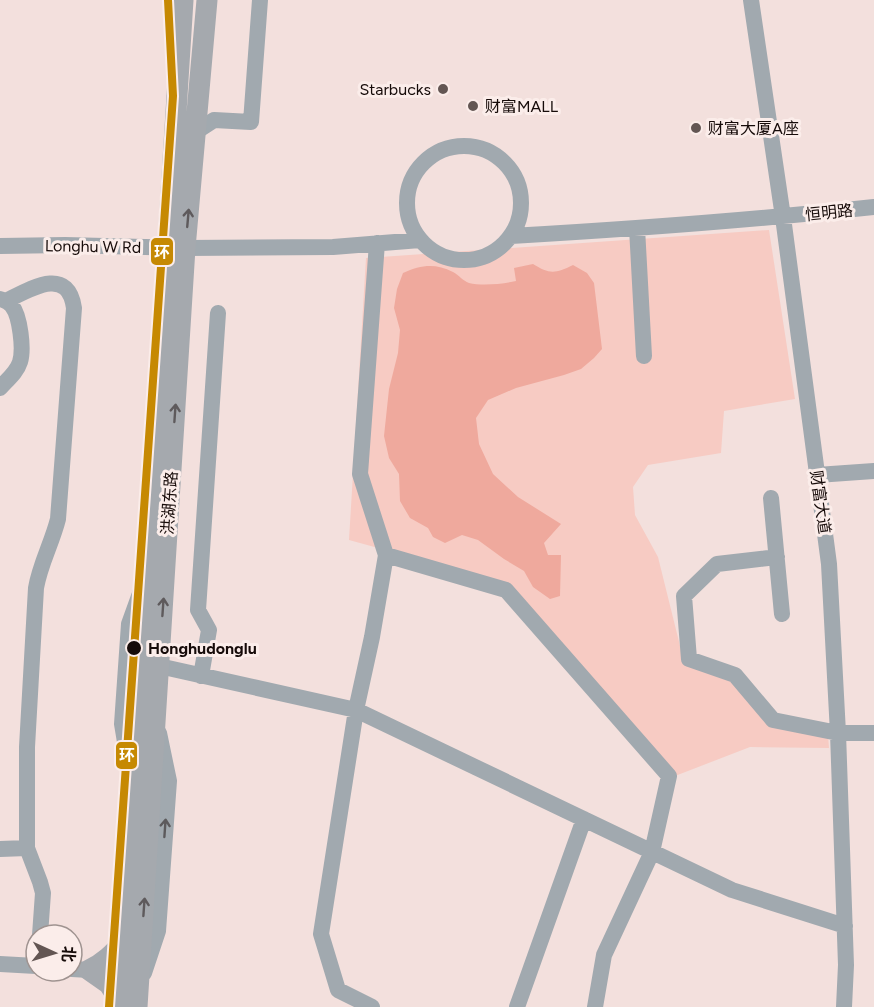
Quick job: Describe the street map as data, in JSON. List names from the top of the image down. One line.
{"streets":{"main road":["洪湖东路"],"street":["恒明路","Longhu W Rd","财富大道"]},"crossings":[["恒明路","Longhu W Rd"],["恒明路","财富大道"],["Longhu W Rd","洪湖东路"]],"places":["Starbucks","财富MALL","财富大厦A座","Honghudonglu"],"lines":["transit line 环"],"north":"right"}
